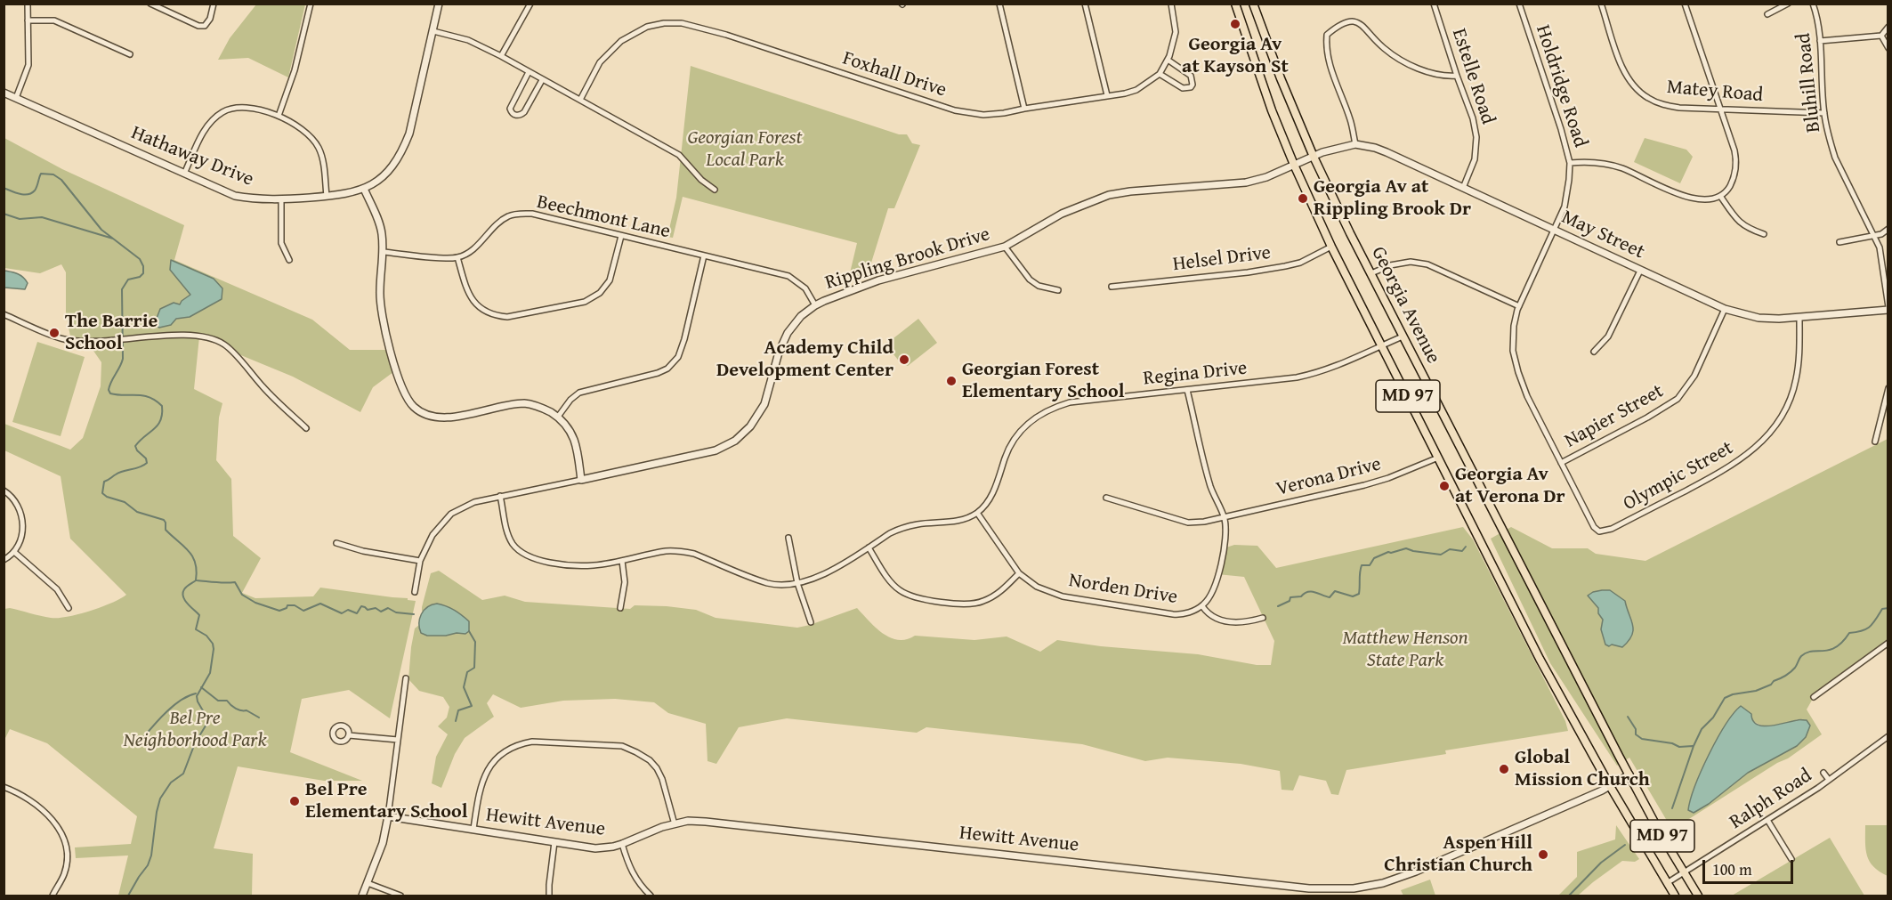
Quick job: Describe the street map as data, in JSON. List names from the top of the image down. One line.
{"streets":{"main road":["Georgia Avenue","MD 97"],"street":["Foxhall Drive","Estelle Road","Bluhill Road","Holdridge Road","Matey Road","Hathaway Drive","Beechmont Lane","May Street","Rippling Brook Drive","Helsel Drive","Regina Drive","Napier Street","Olympic Street","Verona Drive","Norden Drive","Ralph Road","Hewitt Avenue"]},"crossings":[["Estelle Road","May Street"],["Bluhill Road","Matey Road"],["Bluhill Road","May Street"],["Holdridge Road","May Street"],["Holdridge Road","Napier Street"],["Holdridge Road","Olympic Street"],["Beechmont Lane","Rippling Brook Drive"],["May Street","Rippling Brook Drive"],["May Street","Georgia Avenue"],["May Street","Napier Street"],["May Street","Olympic Street"],["Rippling Brook Drive","Georgia Avenue"],["Helsel Drive","Georgia Avenue"],["Georgia Avenue","Regina Drive"],["Georgia Avenue","Verona Drive"],["Georgia Avenue","Ralph Road"],["Georgia Avenue","Hewitt Avenue"],["Regina Drive","Norden Drive"],["Verona Drive","Norden Drive"]],"parks":["Georgian Forest Local Park","Matthew Henson State Park","Bel Pre Neighborhood Park"],"places":["Georgia Av at Kayson St","Georgia Av at Rippling Brook Dr","The Barrie School","Academy Child Development Center","Georgian Forest Elementary School","Georgia Av at Verona Dr","Global Mission Church","Bel Pre Elementary School","Aspen Hill Christian Church"],"scale_bar":"100 m"}
